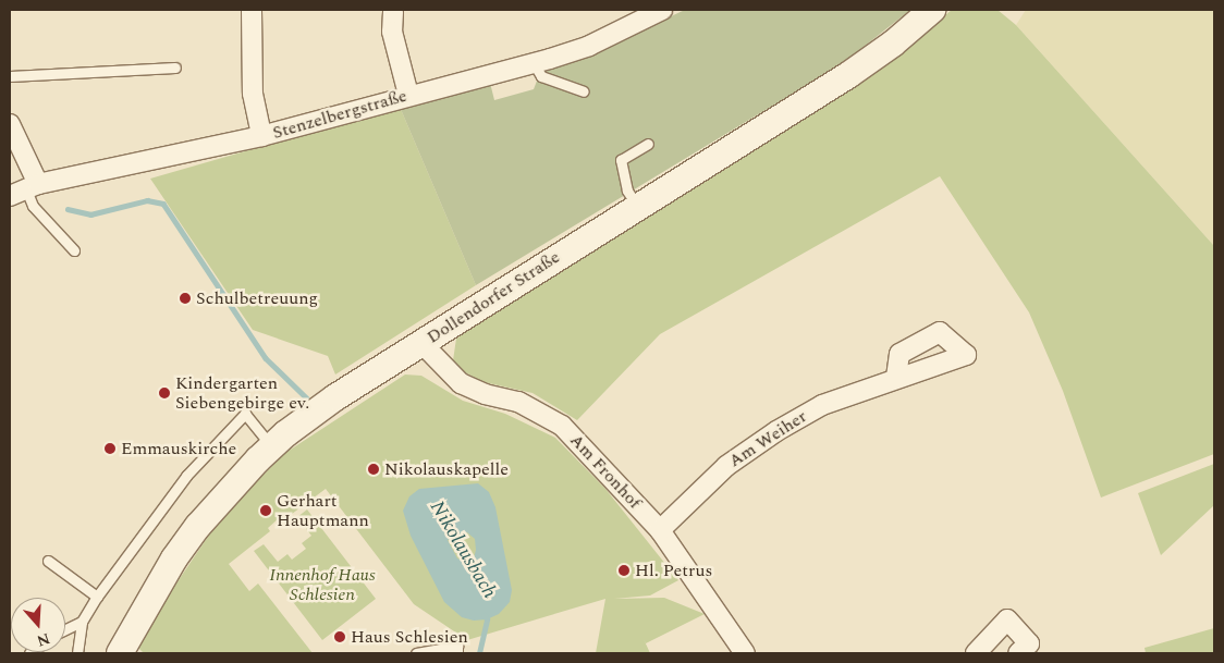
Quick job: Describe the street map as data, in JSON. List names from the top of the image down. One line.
{"streets":{"main road":["Dollendorfer Straße"],"street":["Stenzelbergstraße","Am Weiher","Am Fronhof"]},"crossings":[["Dollendorfer Straße","Am Fronhof"],["Am Weiher","Am Fronhof"]],"water":["Nikolausbach"],"parks":["Innenhof Haus Schlesien"],"places":["Schulbetreuung","Kindergarten Siebengebirge ev.","Emmauskirche","Nikolauskapelle","Gerhart Hauptmann","Hl. Petrus","Haus Schlesien"],"north":"bottom"}
